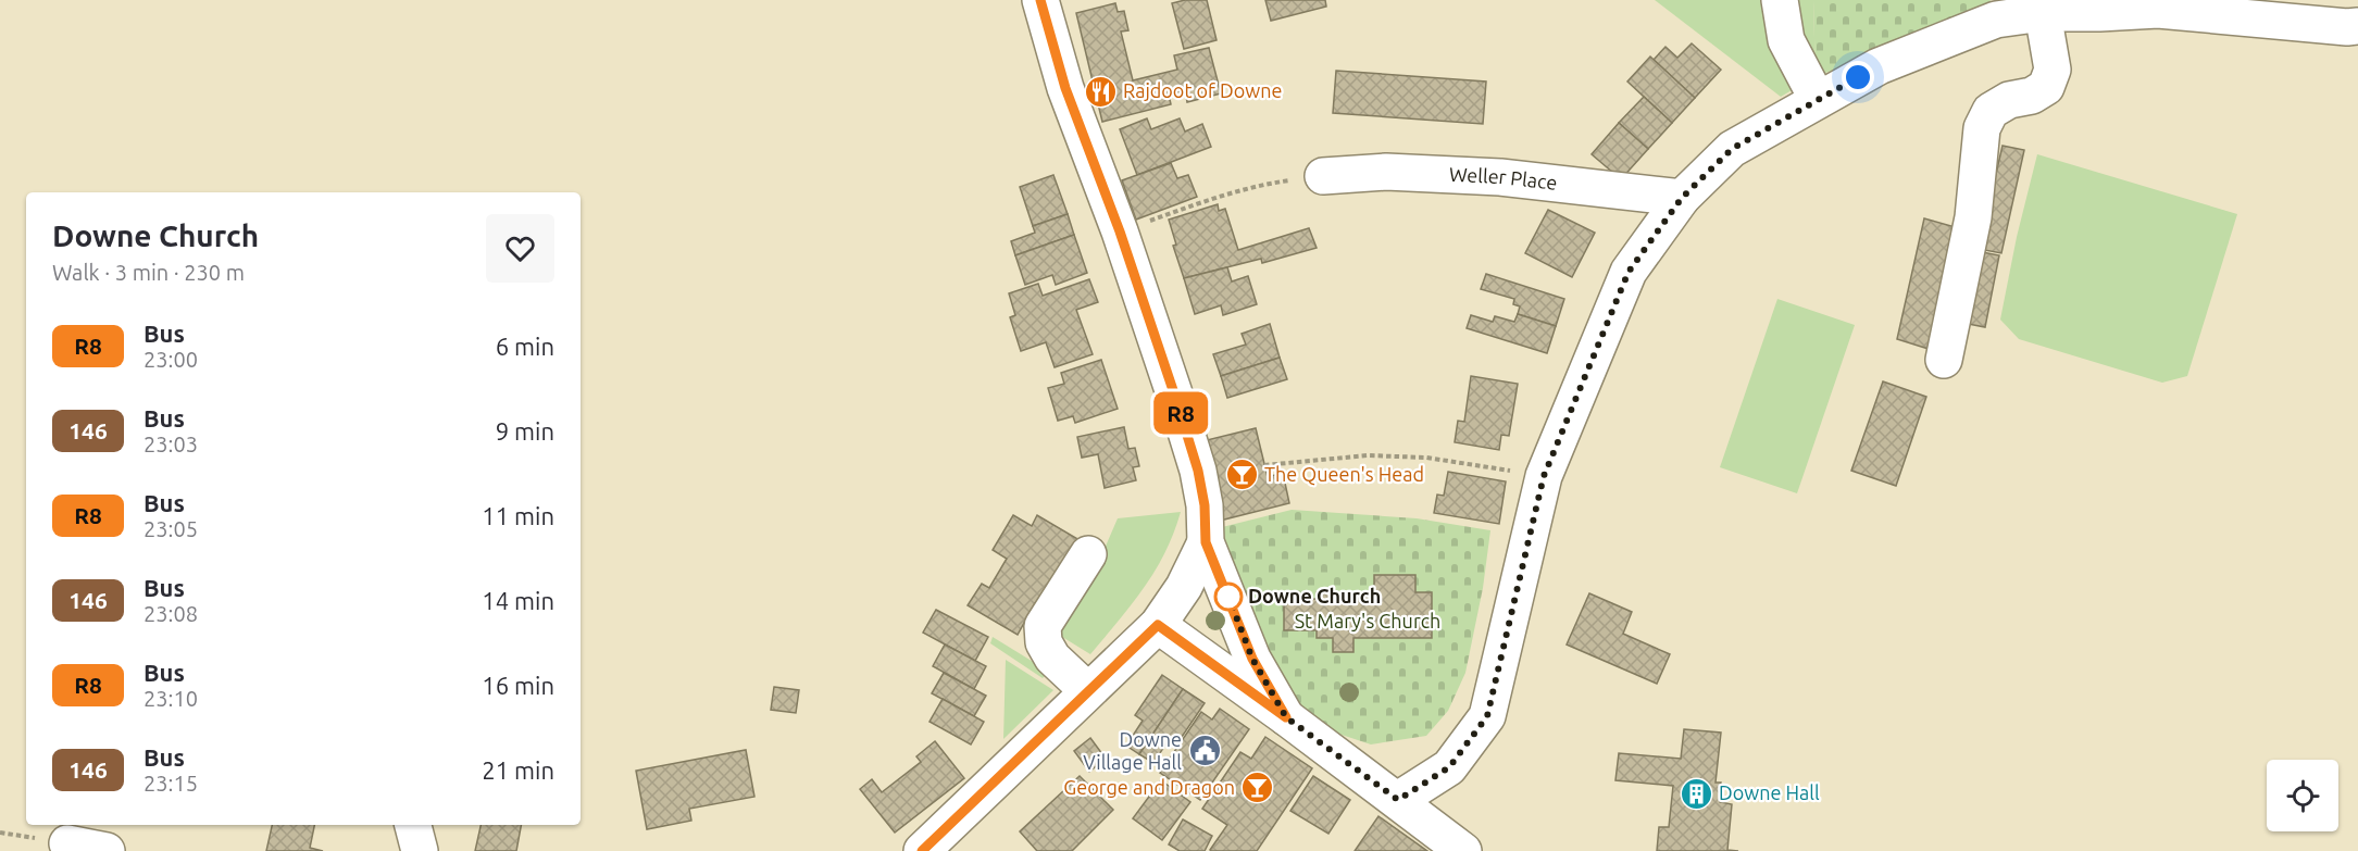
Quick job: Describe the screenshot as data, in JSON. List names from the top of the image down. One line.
{"streets":{"street":["Weller Place"]},"parks":["St Mary's Church"],"places":{"restaurant":["Rajdoot of Downe"],"bar":["The Queen's Head","George and Dragon"],"other":["Downe Church"],"public building":["Downe Village Hall"],"building":["Downe Hall"]},"lines":["bus line R8"],"page":{"on_map":"R8","heading":["Downe Church","Walk · 3 min · 230 m"],"list":[{"mark":"R8","name":"Bus","note":"23:00","value":"6 min"},{"mark":"146","name":"Bus","note":"23:03","value":"9 min"},{"mark":"R8","name":"Bus","note":"23:05","value":"11 min"},{"mark":"146","name":"Bus","note":"23:08","value":"14 min"},{"mark":"R8","name":"Bus","note":"23:10","value":"16 min"},{"mark":"146","name":"Bus","note":"23:15","value":"21 min"}]}}
